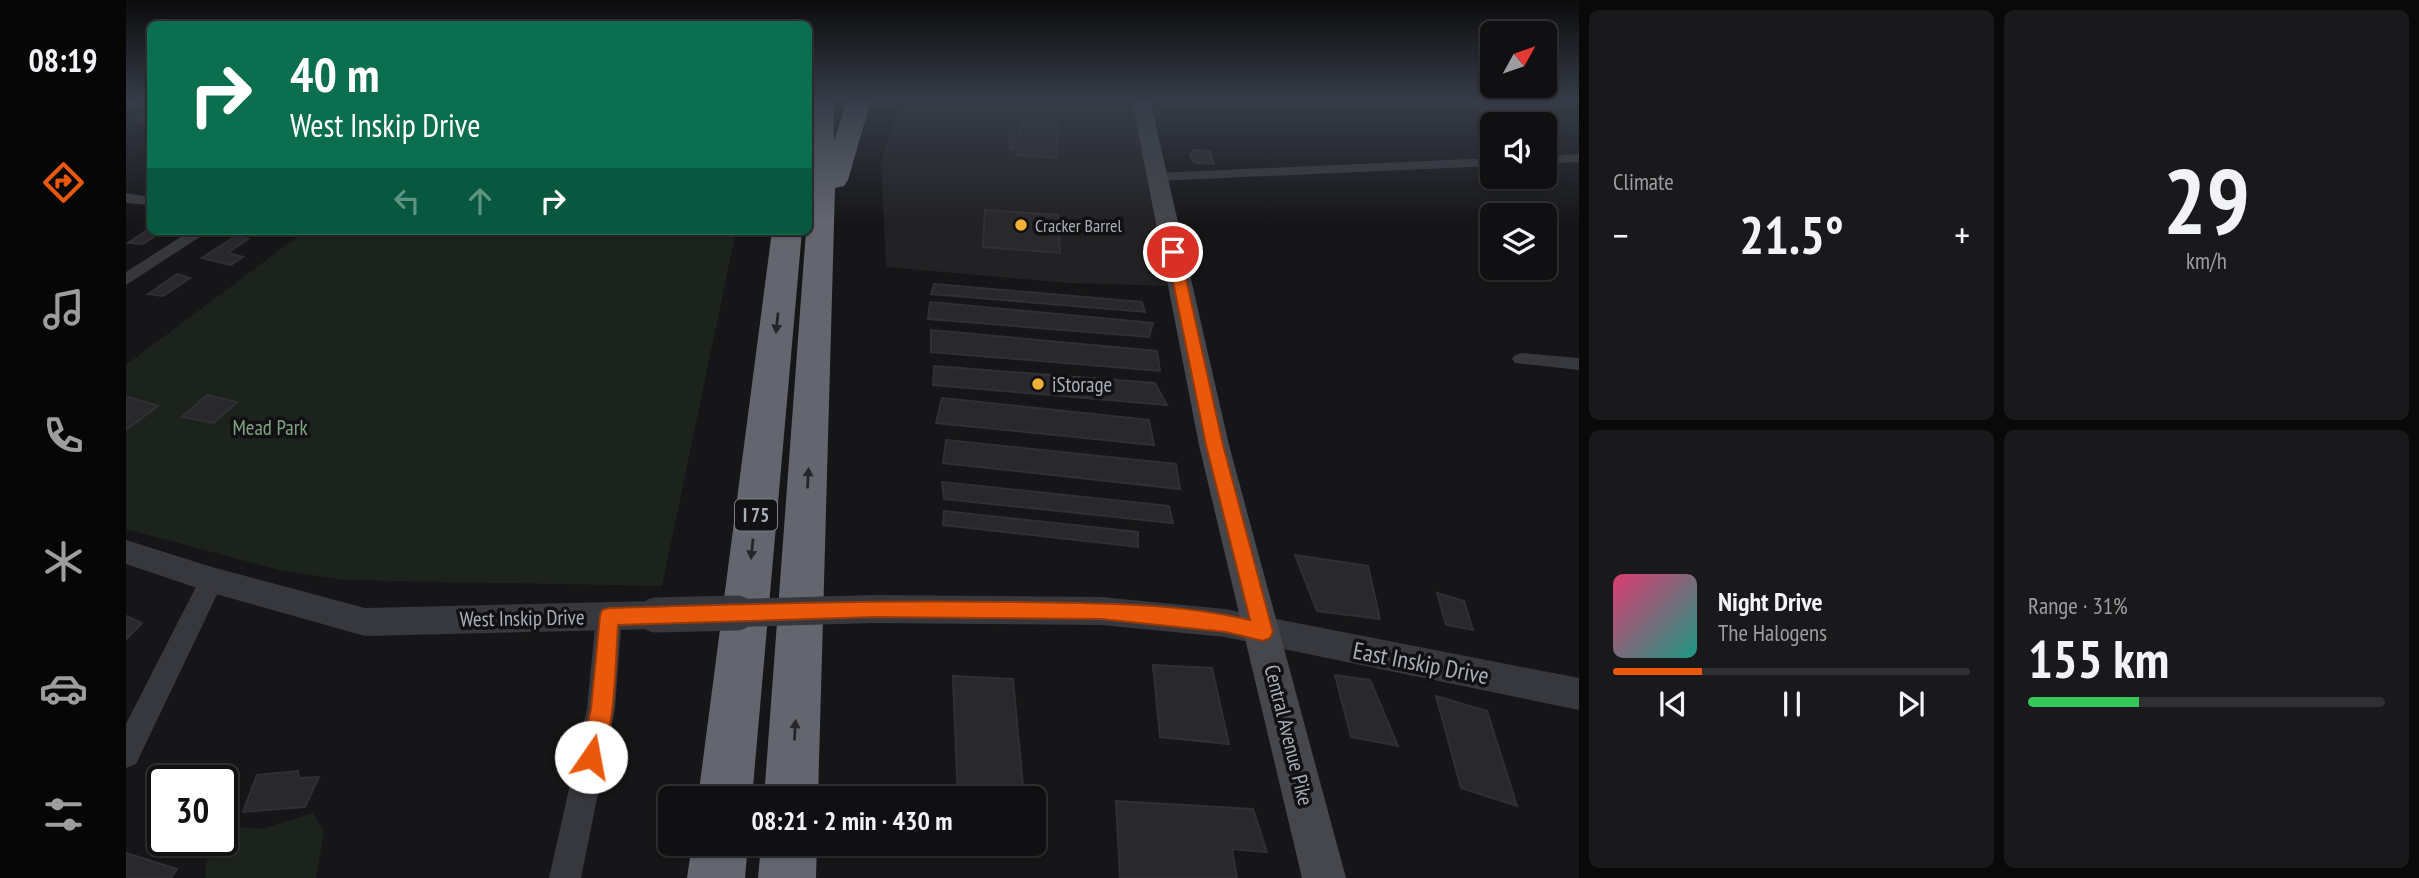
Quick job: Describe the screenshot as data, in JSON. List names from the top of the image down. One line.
{"streets":{"highway":["I 75"],"main road":["Central Avenue Pike"],"street":["West Inskip Drive","East Inskip Drive"]},"crossings":[["West Inskip Drive","East Inskip Drive"],["West Inskip Drive","Central Avenue Pike"],["East Inskip Drive","Central Avenue Pike"]],"parks":["Mead Park"],"places":["Cracker Barrel","iStorage"],"north":"top right","page":{"tabs":"08:19","tile":["Climate",["29","km/h"],["Range · 31%","155 km"]],"turn":["40 m","West Inskip Drive"],"heat":["−","21.5°","+"],"song":["Night Drive","The Halogens"],"limit":"30","trip":"08:21 · 2 min · 430 m"}}
